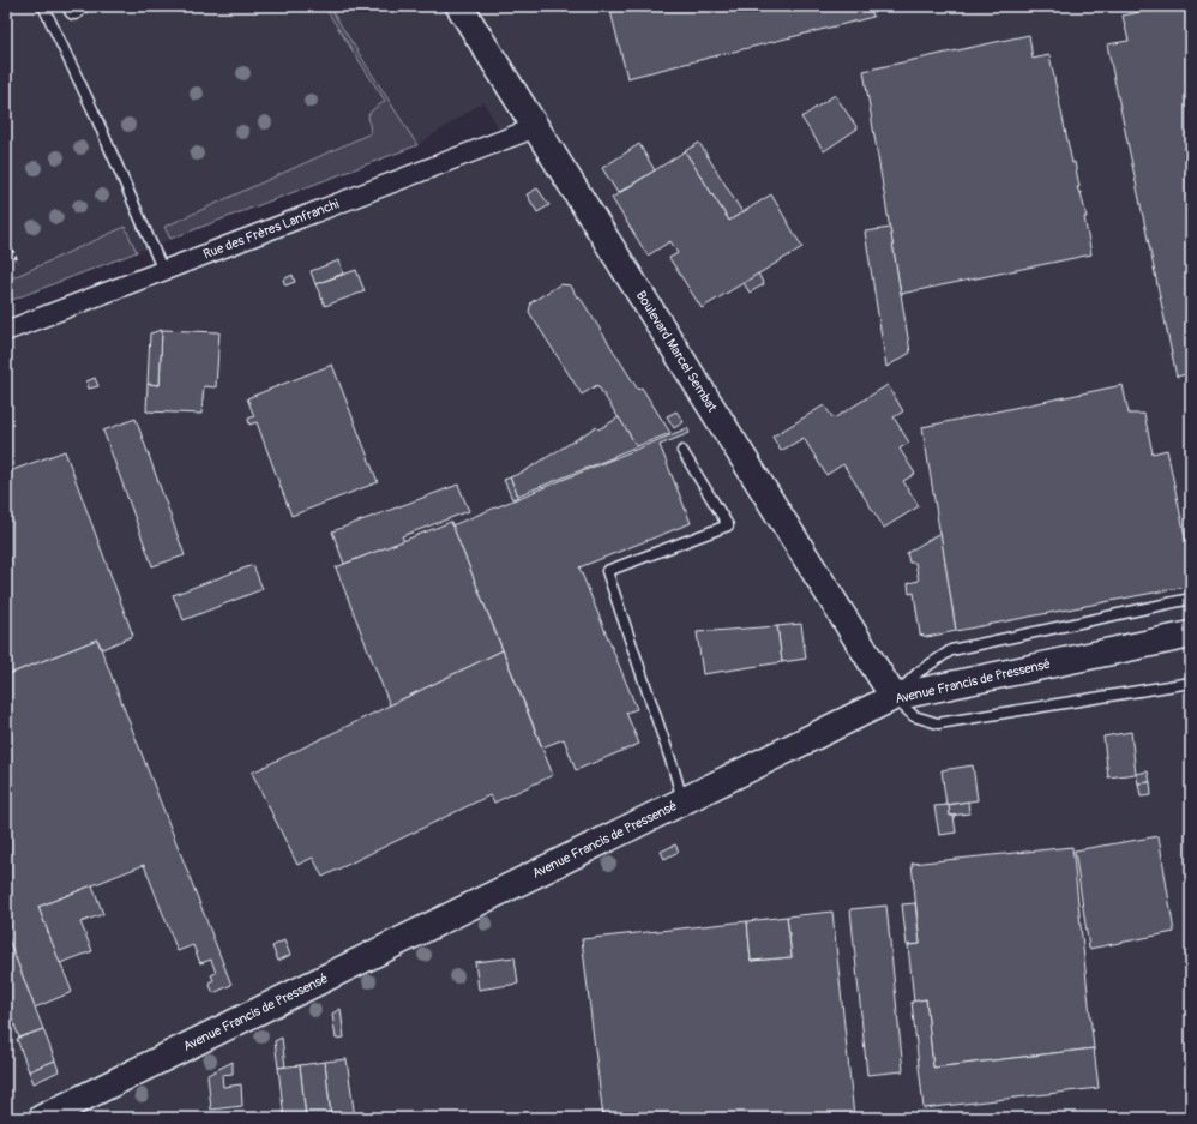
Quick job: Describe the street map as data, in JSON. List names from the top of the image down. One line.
{"streets":{"street":["Rue des Frères Lanfranchi","Boulevard Marcel Sembat","Avenue Francis de Pressensé"]},"crossings":[["Rue des Frères Lanfranchi","Boulevard Marcel Sembat"],["Boulevard Marcel Sembat","Avenue Francis de Pressensé"]]}
